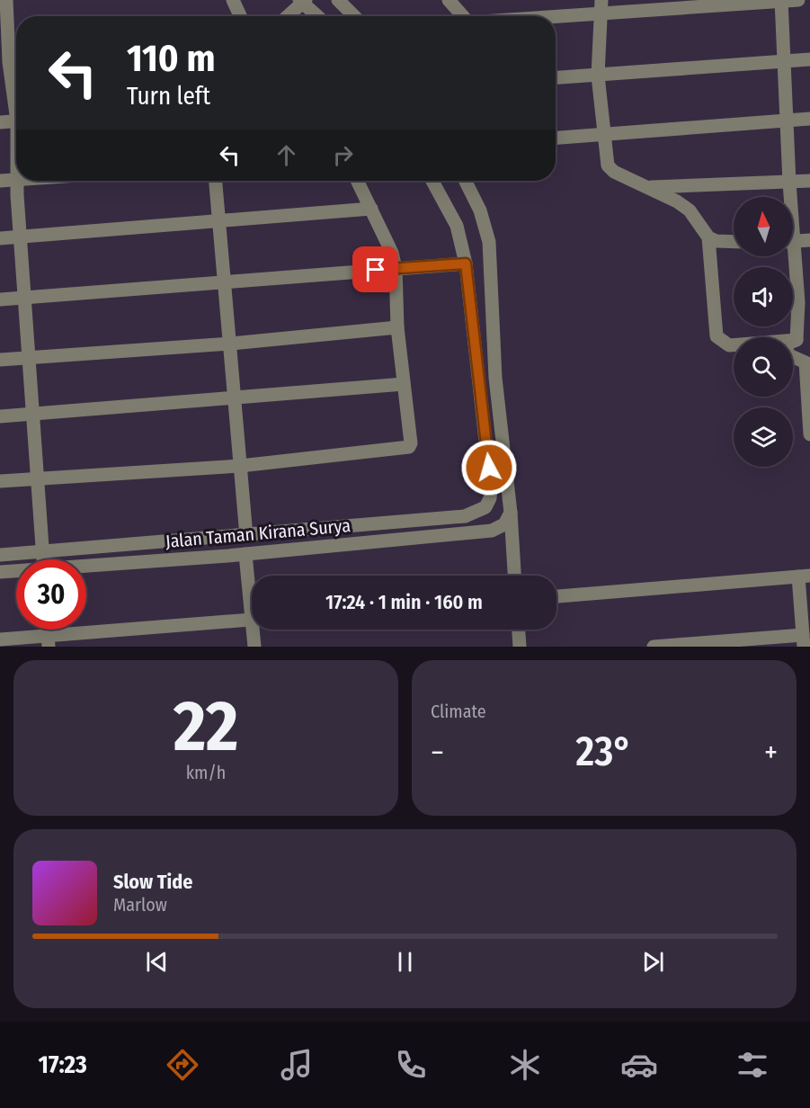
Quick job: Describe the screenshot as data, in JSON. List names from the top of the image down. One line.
{"streets":{"street":["Jalan Taman Kirana Surya"]},"north":"top","page":{"turn":["110 m","Turn left"],"limit":"30","trip":"17:24 · 1 min · 160 m","tile":[["22","km/h"],"Climate"],"heat":["−","23°","+"],"song":["Slow Tide","Marlow"],"tabs":"17:23"}}
